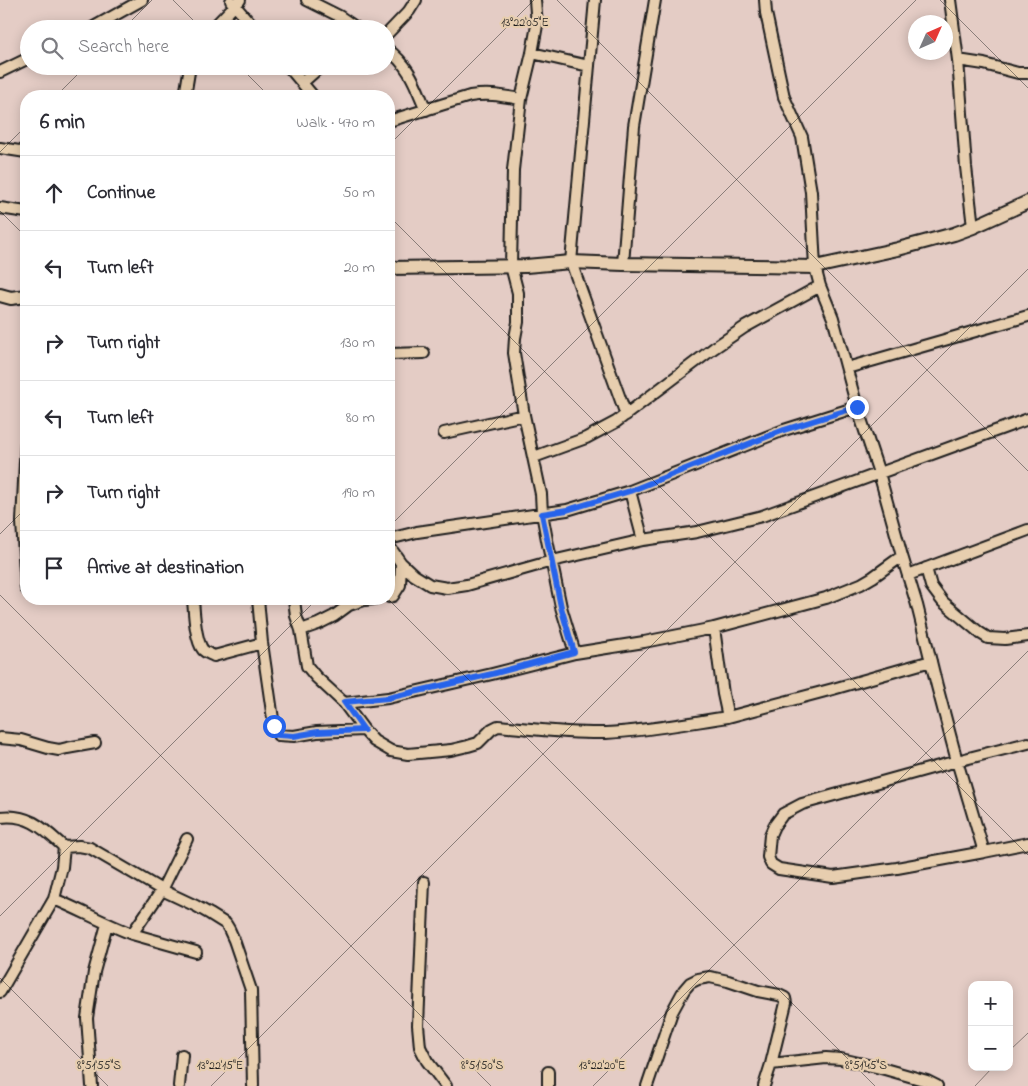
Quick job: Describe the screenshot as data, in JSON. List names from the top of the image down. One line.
{"north":"top right","page":{"search":"Search here","heading":["6 min","Walk · 470 m"],"list":[["Continue","50 m"],["Turn left","20 m"],["Turn right","130 m"],["Turn left","80 m"],["Turn right","190 m"],"Arrive at destination"],"map_buttons":["+","−"]},"coordinates":["13°22'05\"E","13°22'15\"E","13°22'20\"E","8°51'55\"S","8°51'50\"S","8°51'45\"S"]}
